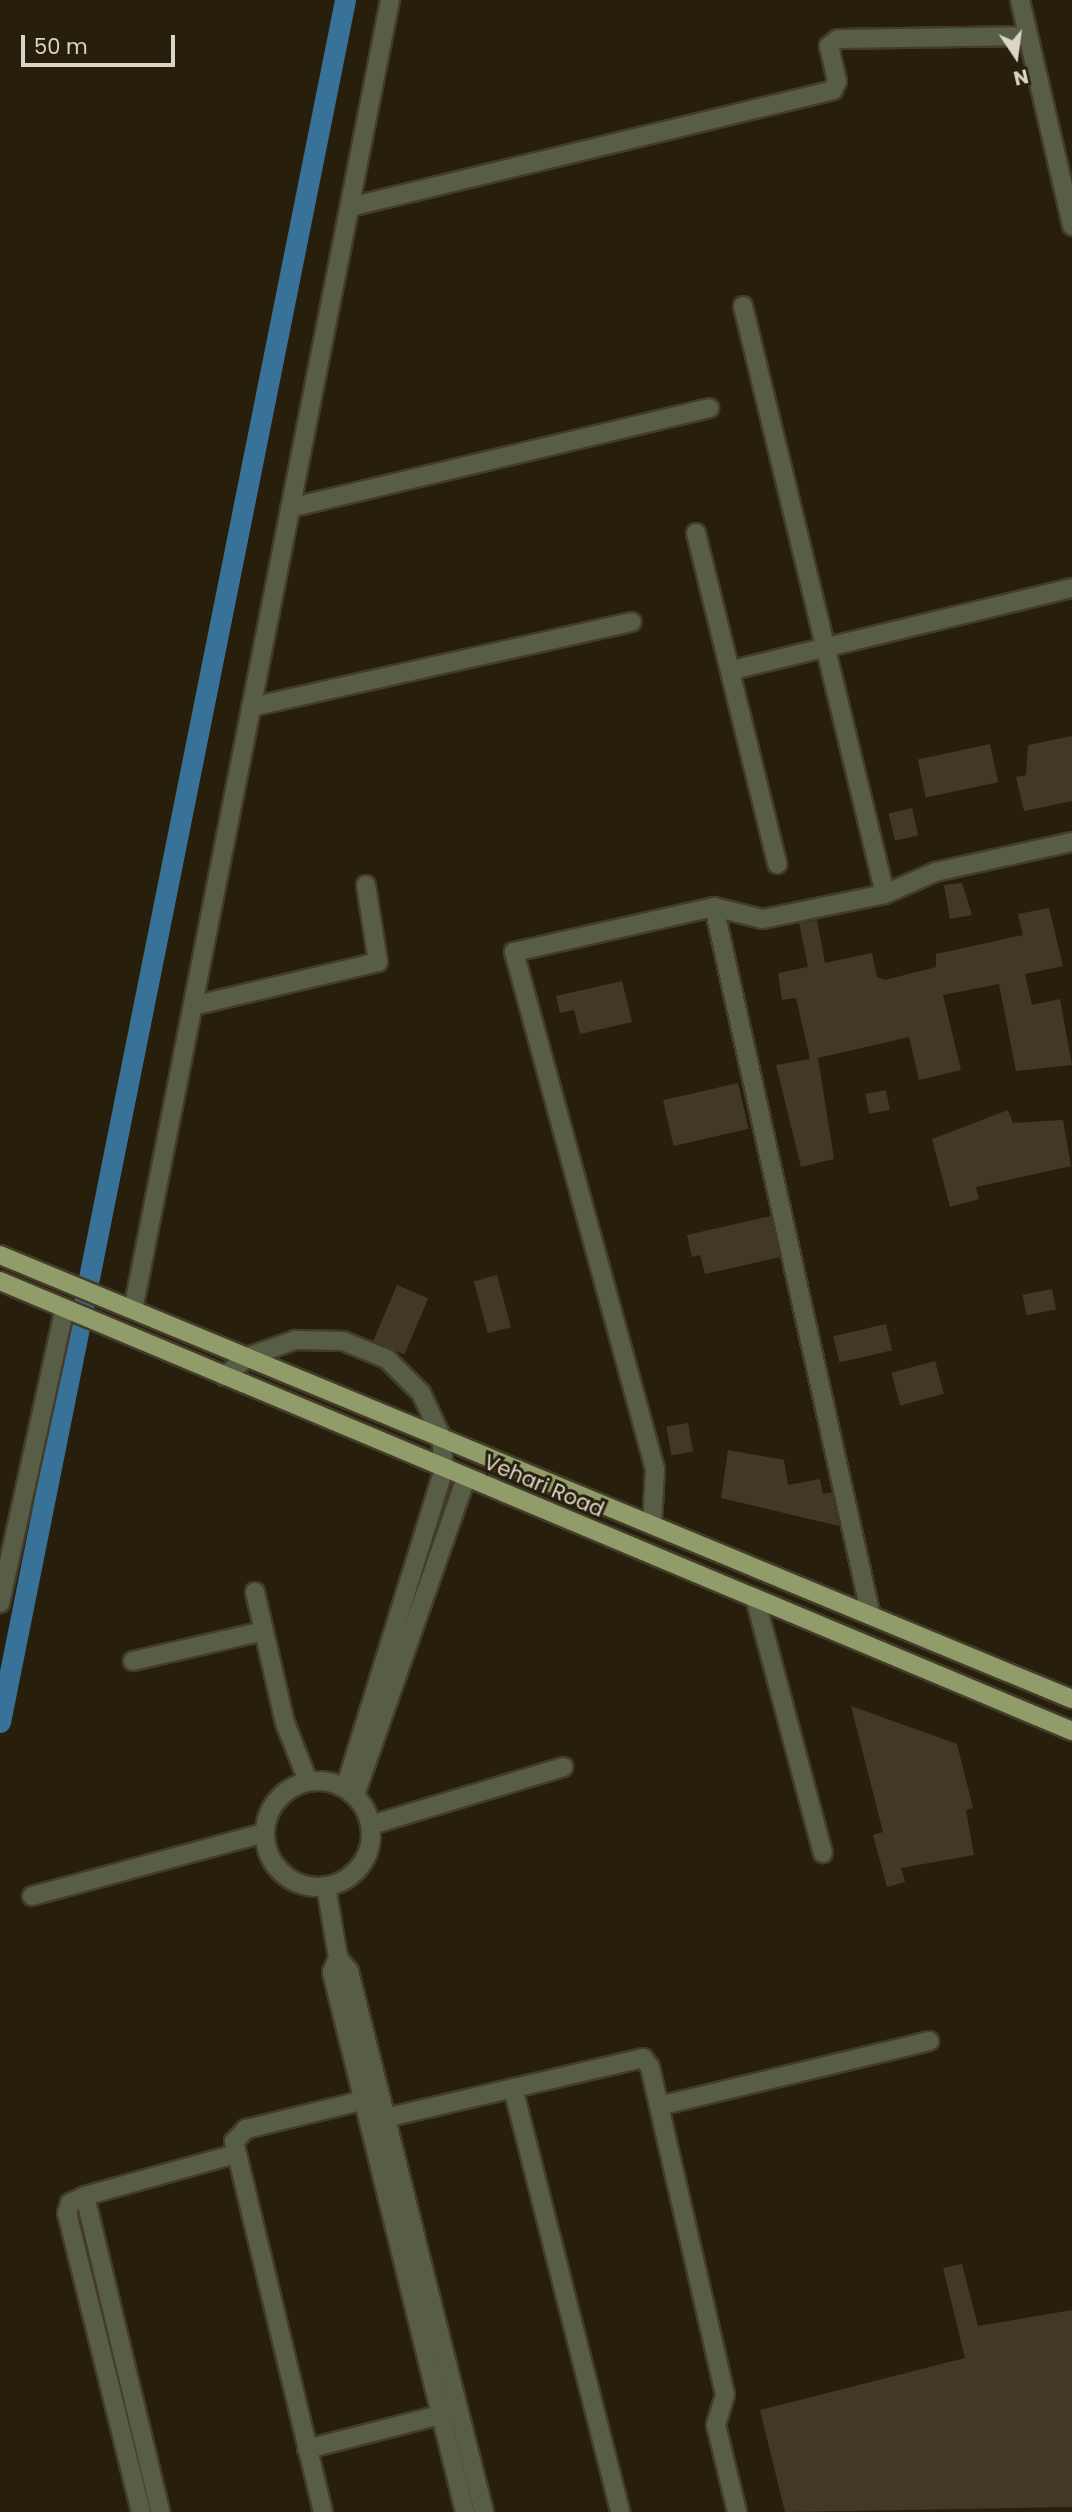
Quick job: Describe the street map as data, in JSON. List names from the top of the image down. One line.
{"streets":{"main road":["Vehari Road"]},"scale_bar":"50 m","north":"bottom"}
